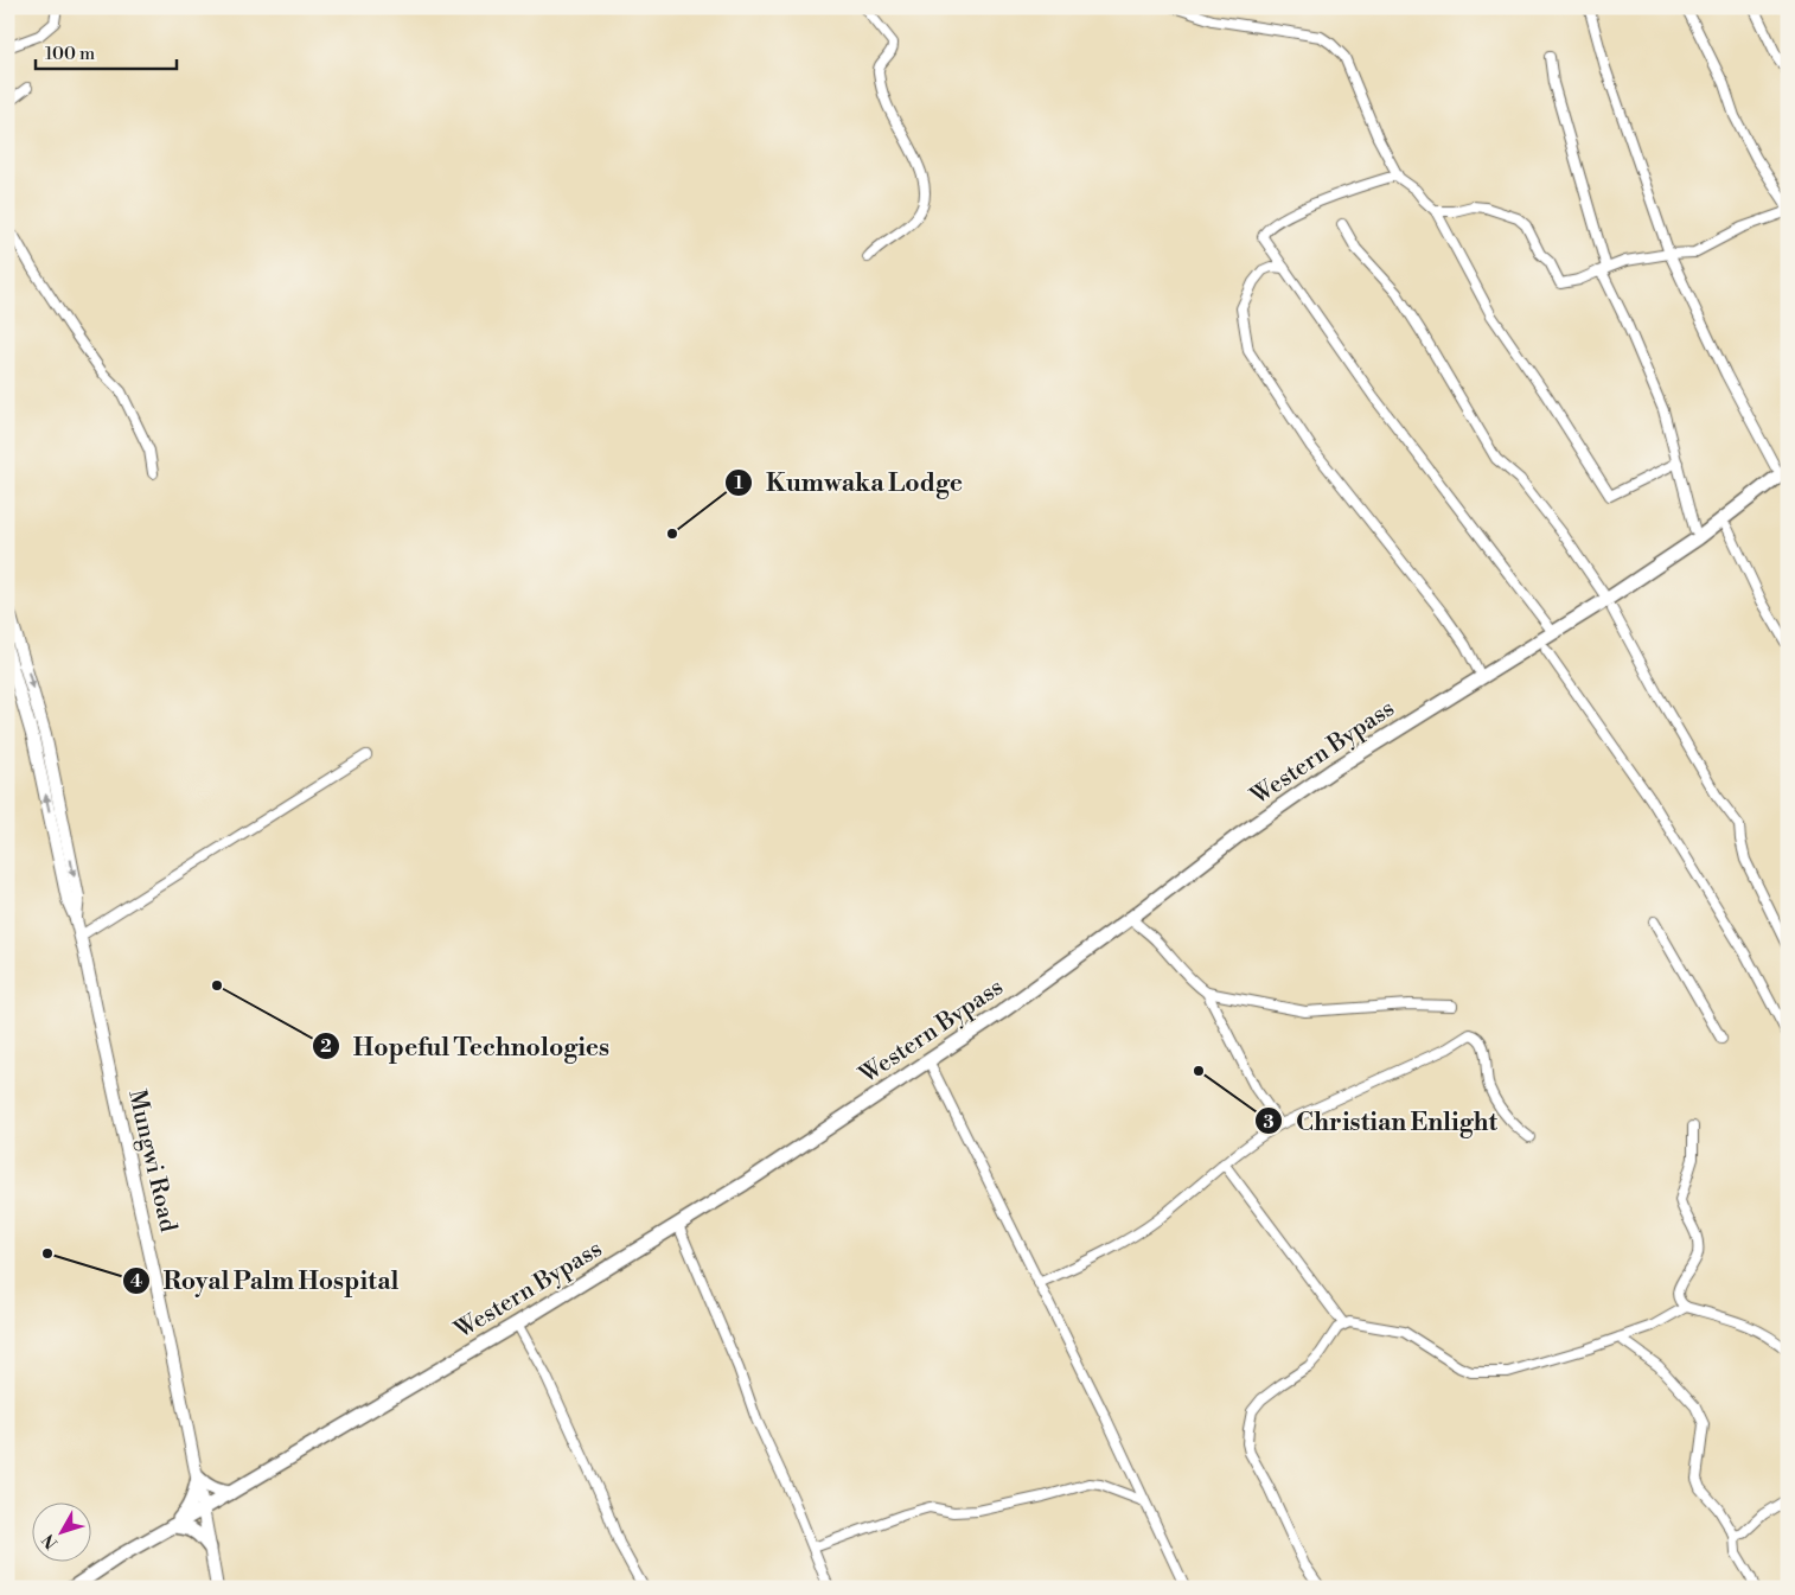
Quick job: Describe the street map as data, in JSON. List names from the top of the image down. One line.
{"streets":{"main road":["Western Bypass","Mungwi Road"]},"crossings":[["Western Bypass","Mungwi Road"]],"places":["Kumwaka Lodge","Hopeful Technologies","Christian Enlight","Royal Palm Hospital"],"scale_bar":"100 m","north":"bottom left"}
